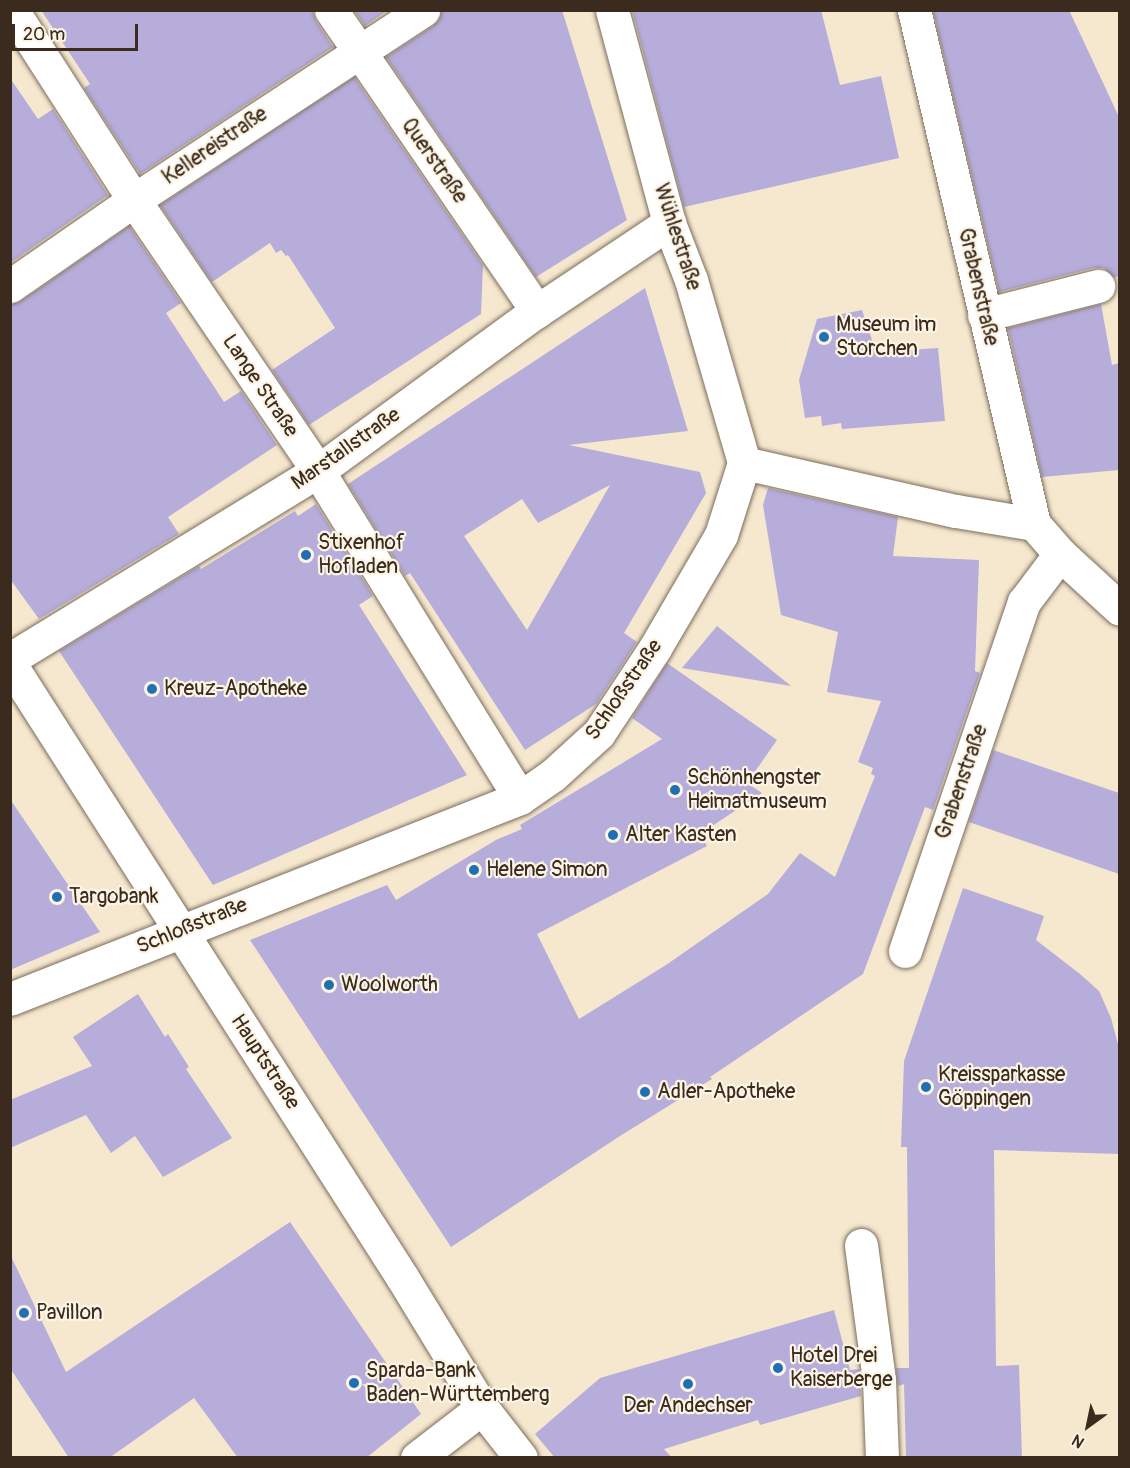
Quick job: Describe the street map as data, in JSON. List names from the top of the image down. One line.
{"streets":{"street":["Kellereistraße","Querstraße","Wühlestraße","Grabenstraße","Lange Straße","Marstallstraße","Schloßstraße","Hauptstraße"]},"crossings":[["Kellereistraße","Querstraße"],["Kellereistraße","Lange Straße"],["Querstraße","Marstallstraße"],["Wühlestraße","Marstallstraße"],["Wühlestraße","Schloßstraße"],["Lange Straße","Marstallstraße"],["Lange Straße","Schloßstraße"],["Schloßstraße","Hauptstraße"]],"places":["Museum im Storchen","Stixenhof Hofladen","Kreuz-Apotheke","Schönhengster Heimatmuseum","Alter Kasten","Helene Simon","Targobank","Woolworth","Kreissparkasse Göppingen","Adler-Apotheke","Pavillon","Hotel Drei Kaiserberge","Sparda-Bank Baden-Württemberg","Der Andechser"],"scale_bar":"20 m","north":"bottom left"}
